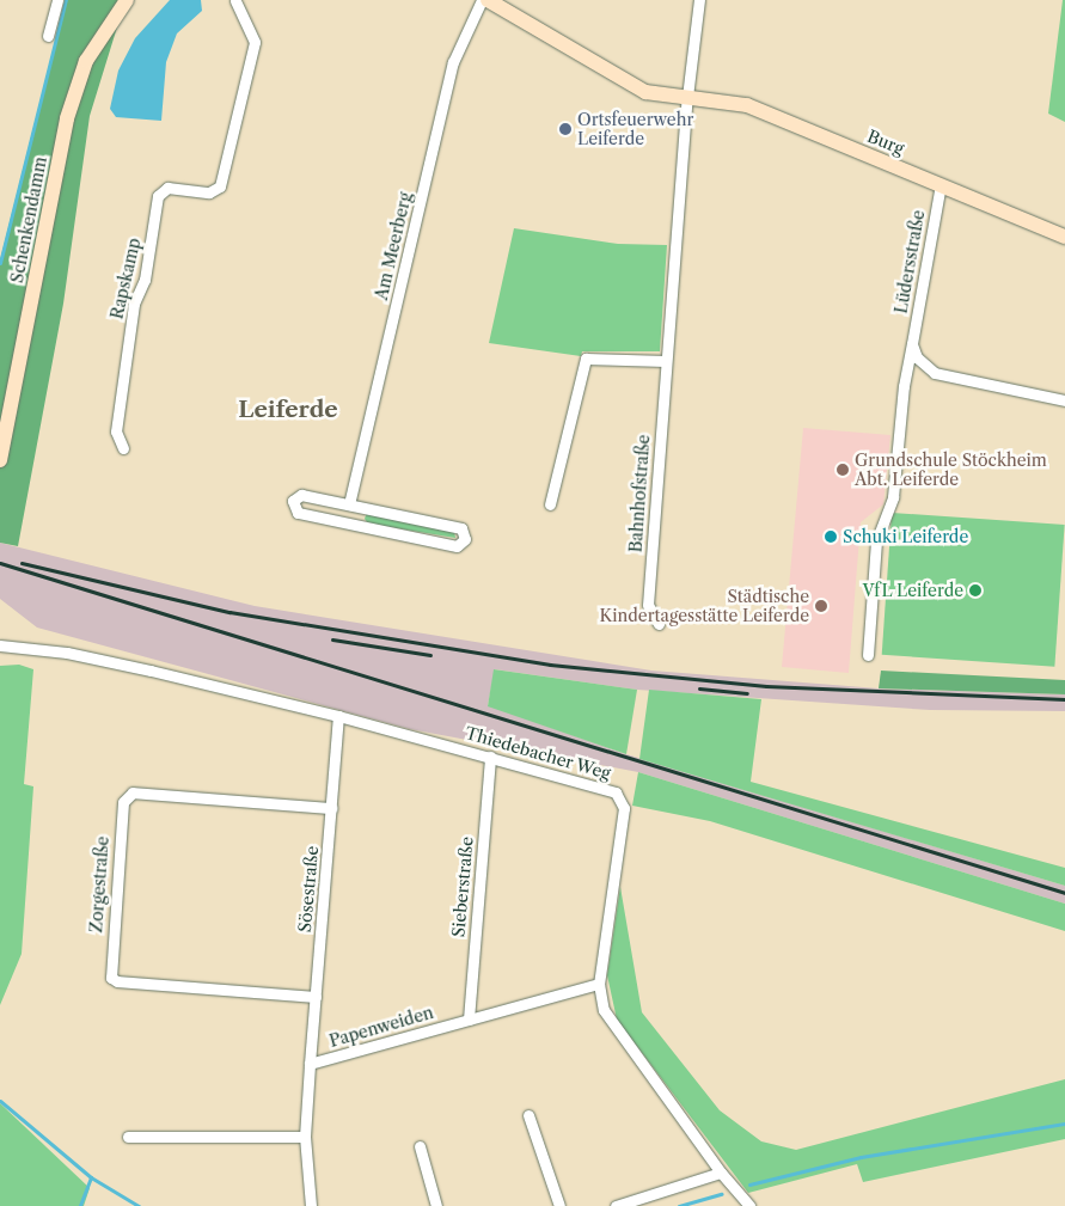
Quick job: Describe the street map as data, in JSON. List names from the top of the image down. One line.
{"streets":{"street":["Burg","Schenkendamm","Am Meerberg","Lüdersstraße","Rapskamp","Bahnhofstraße","Thiedebacher Weg","Zorgestraße","Sieberstraße","Sösestraße","Papenweiden"]},"crossings":[["Burg","Lüdersstraße"],["Burg","Bahnhofstraße"],["Thiedebacher Weg","Sieberstraße"],["Thiedebacher Weg","Sösestraße"],["Thiedebacher Weg","Papenweiden"],["Zorgestraße","Sösestraße"],["Sieberstraße","Papenweiden"],["Sösestraße","Papenweiden"]],"districts":["Leiferde"],"places":["Ortsfeuerwehr Leiferde","Grundschule Stöckheim Abt. Leiferde","Schuki Leiferde","VfL Leiferde","Städtische Kindertagesstätte Leiferde"]}
